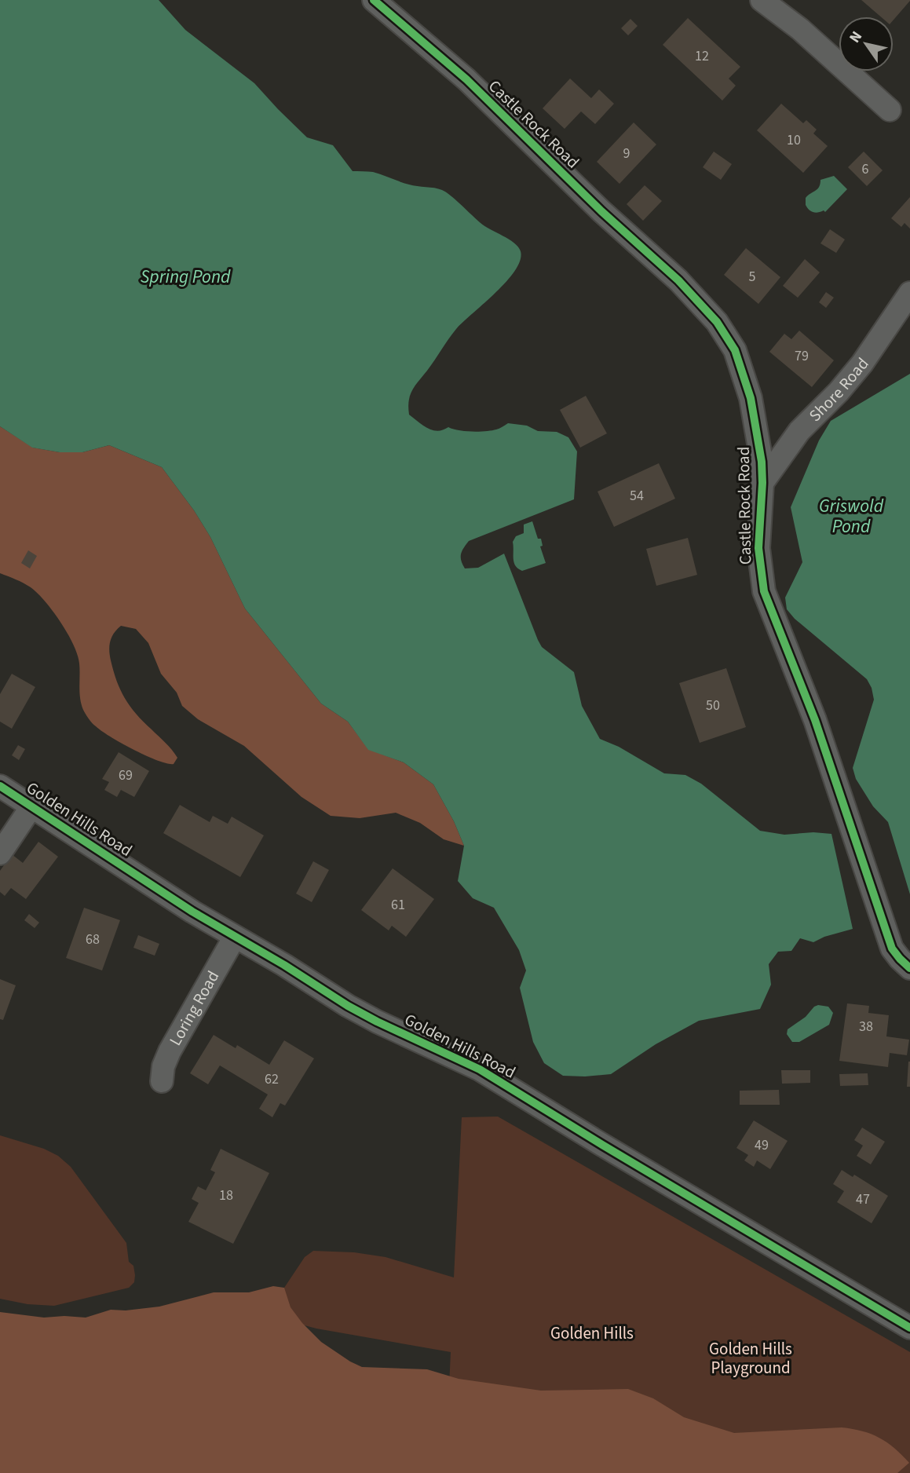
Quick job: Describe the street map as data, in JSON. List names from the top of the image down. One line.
{"streets":{"street":["Castle Rock Road","Shore Road","Golden Hills Road","Loring Road"]},"crossings":[["Castle Rock Road","Shore Road"],["Golden Hills Road","Loring Road"]],"water":["Spring Pond","Griswold Pond"],"parks":["Golden Hills","Golden Hills Playground"],"house_numbers":["12","10","9","6","5","79","54","50","69","61","68","38","62","49","18","47"],"north":"top left"}
